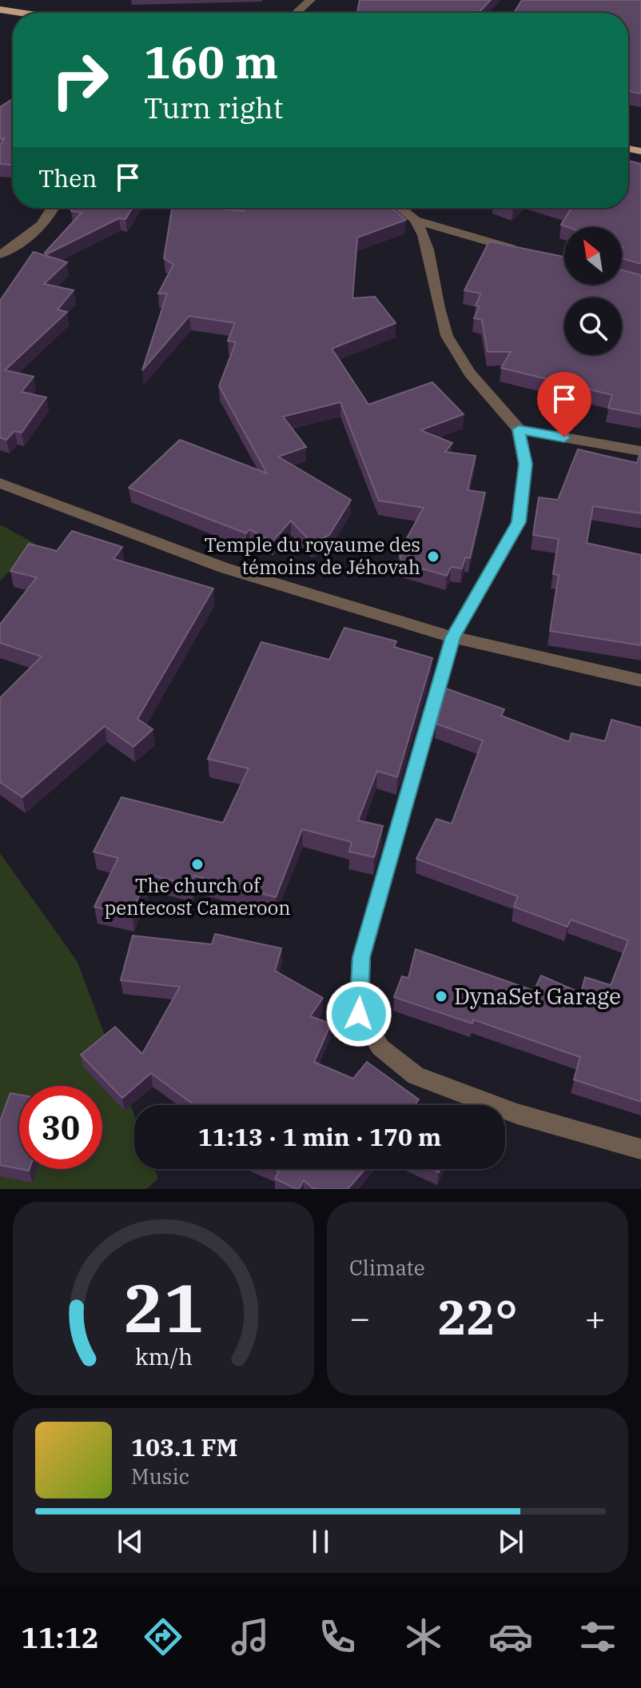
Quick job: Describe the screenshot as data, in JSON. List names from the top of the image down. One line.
{"places":["Temple du royaume des témoins de Jéhovah","The church of pentecost Cameroon","DynaSet Garage"],"north":"top left","page":{"turn":["160 m","Turn right"],"then":"Then","limit":"30","trip":"11:13 · 1 min · 170 m","tile":"Climate","heat":["−","22°","+"],"song":["103.1 FM","Music"],"tabs":"11:12","gauge":["21","km/h"]}}
